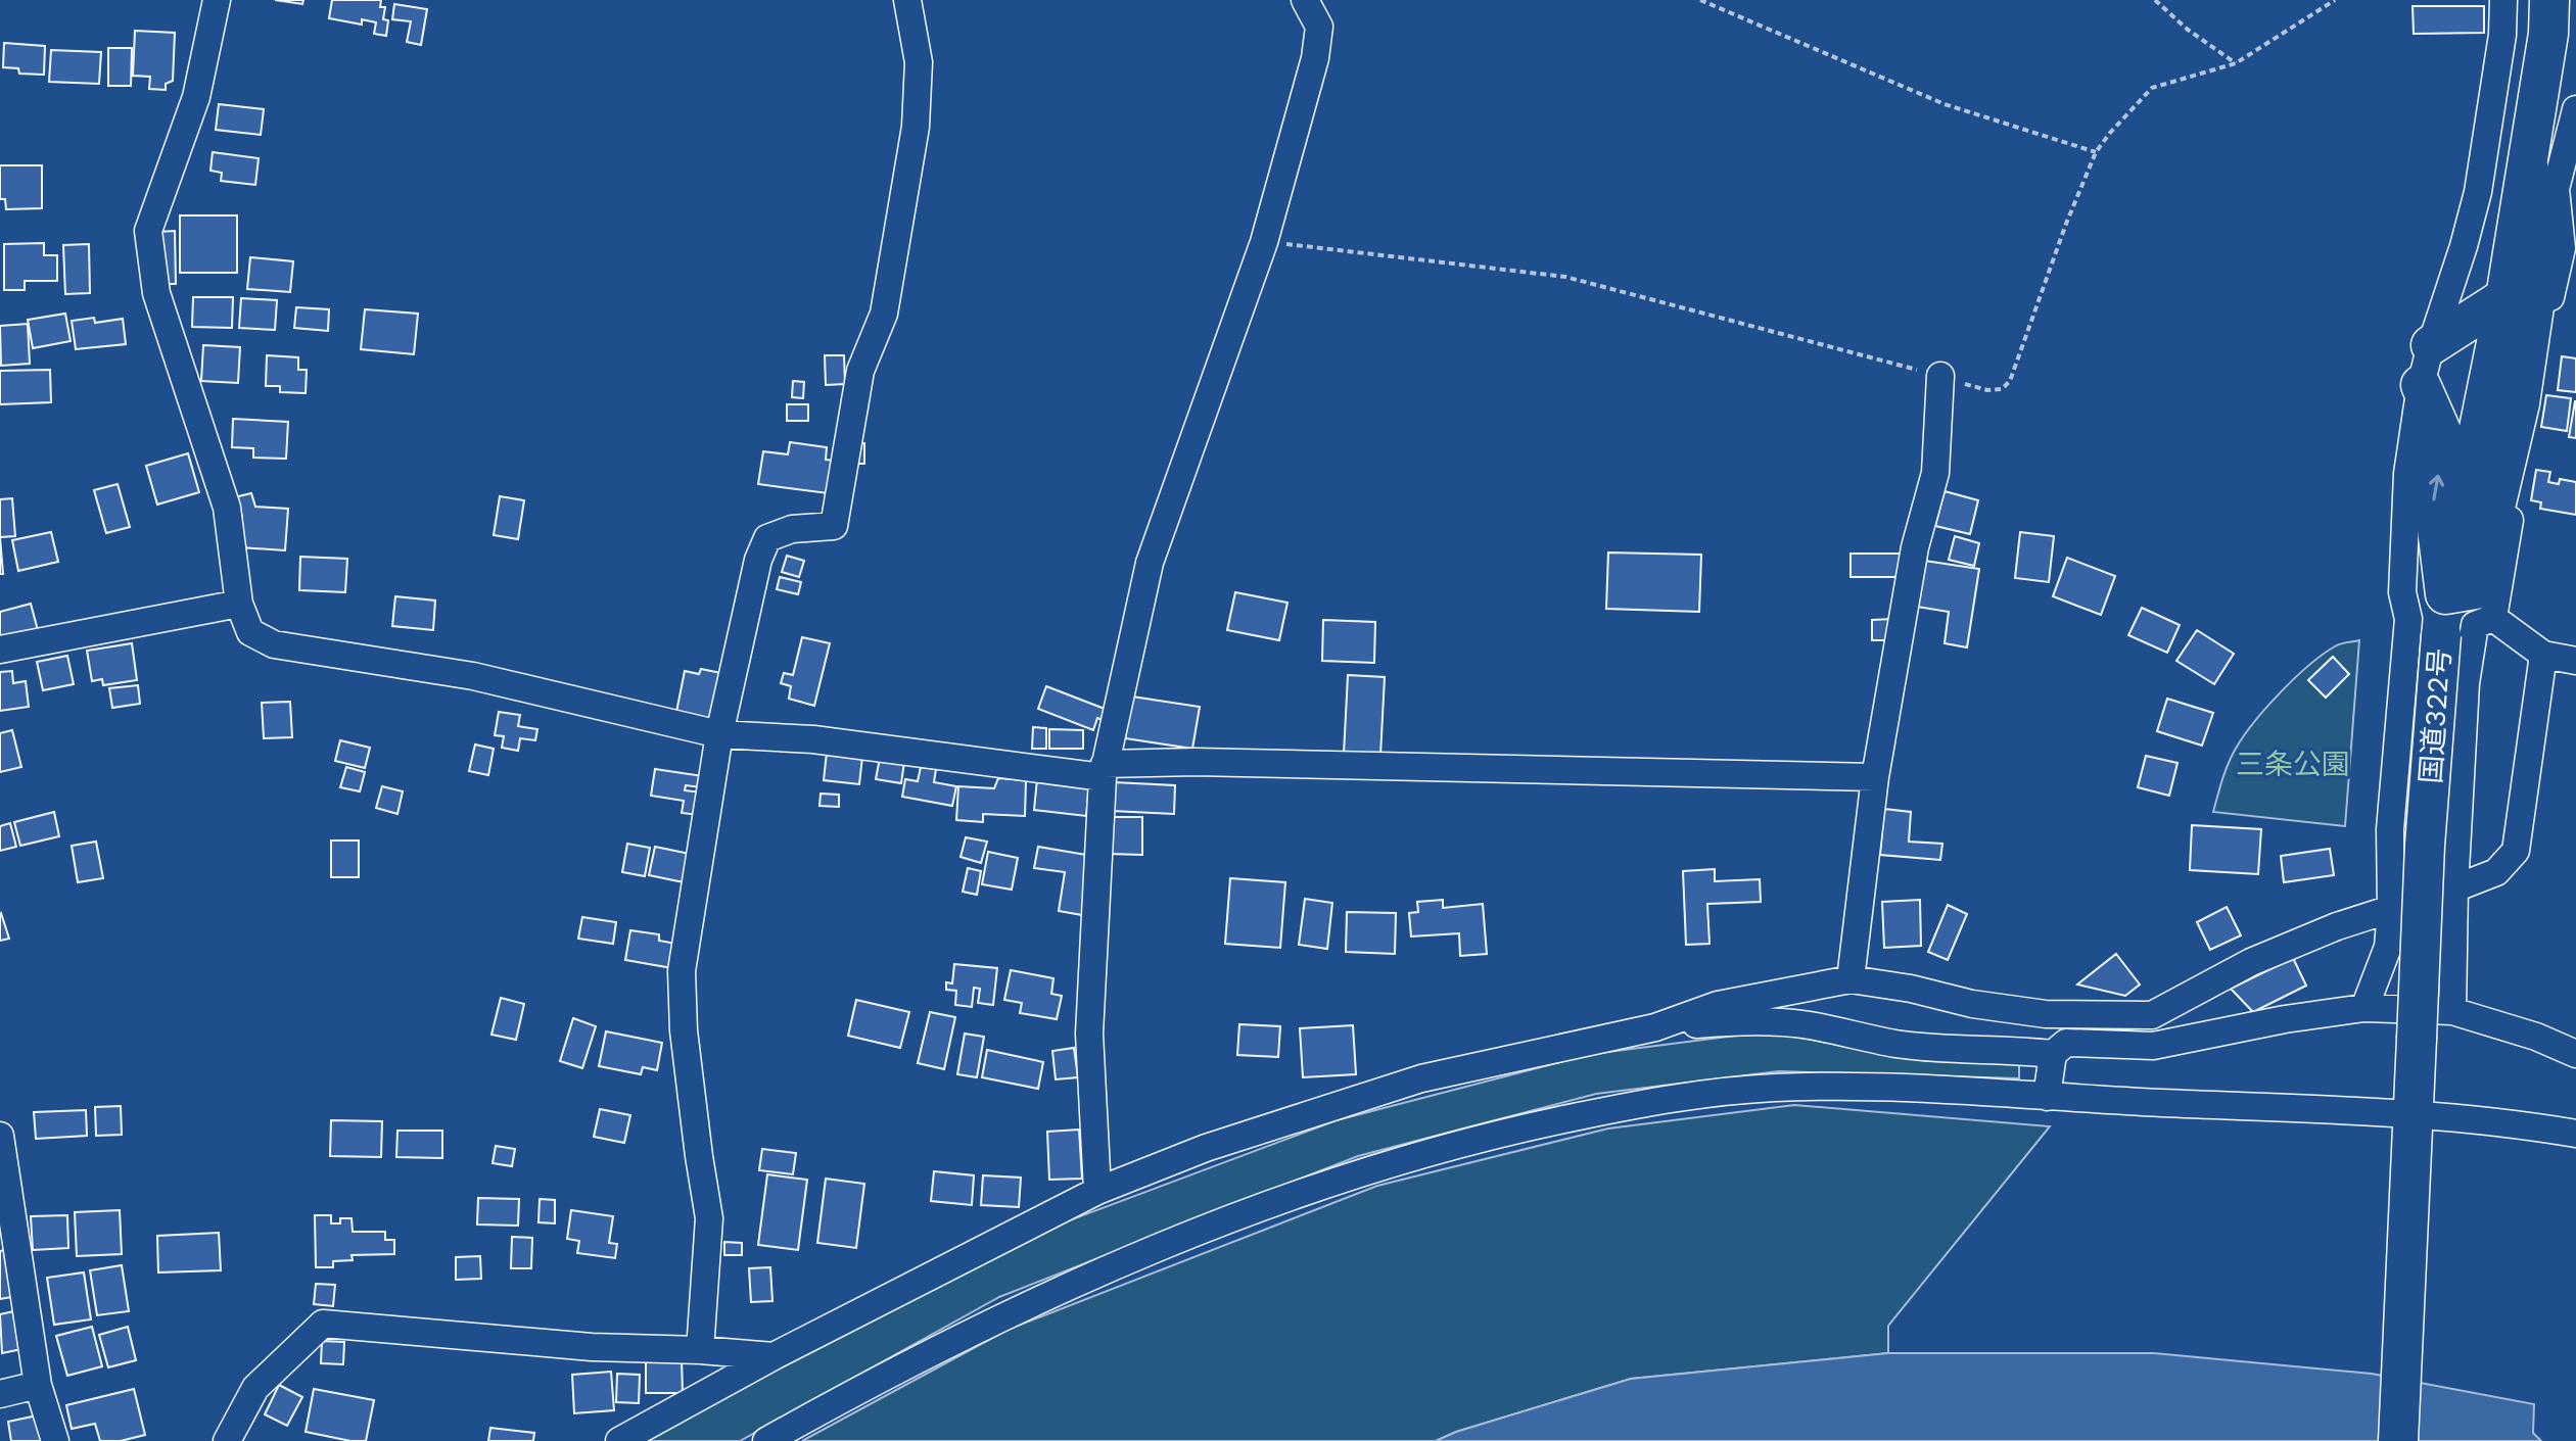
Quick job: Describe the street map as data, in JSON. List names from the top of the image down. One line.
{"streets":{"highway":["国道322号"]},"parks":["三条公園"]}
